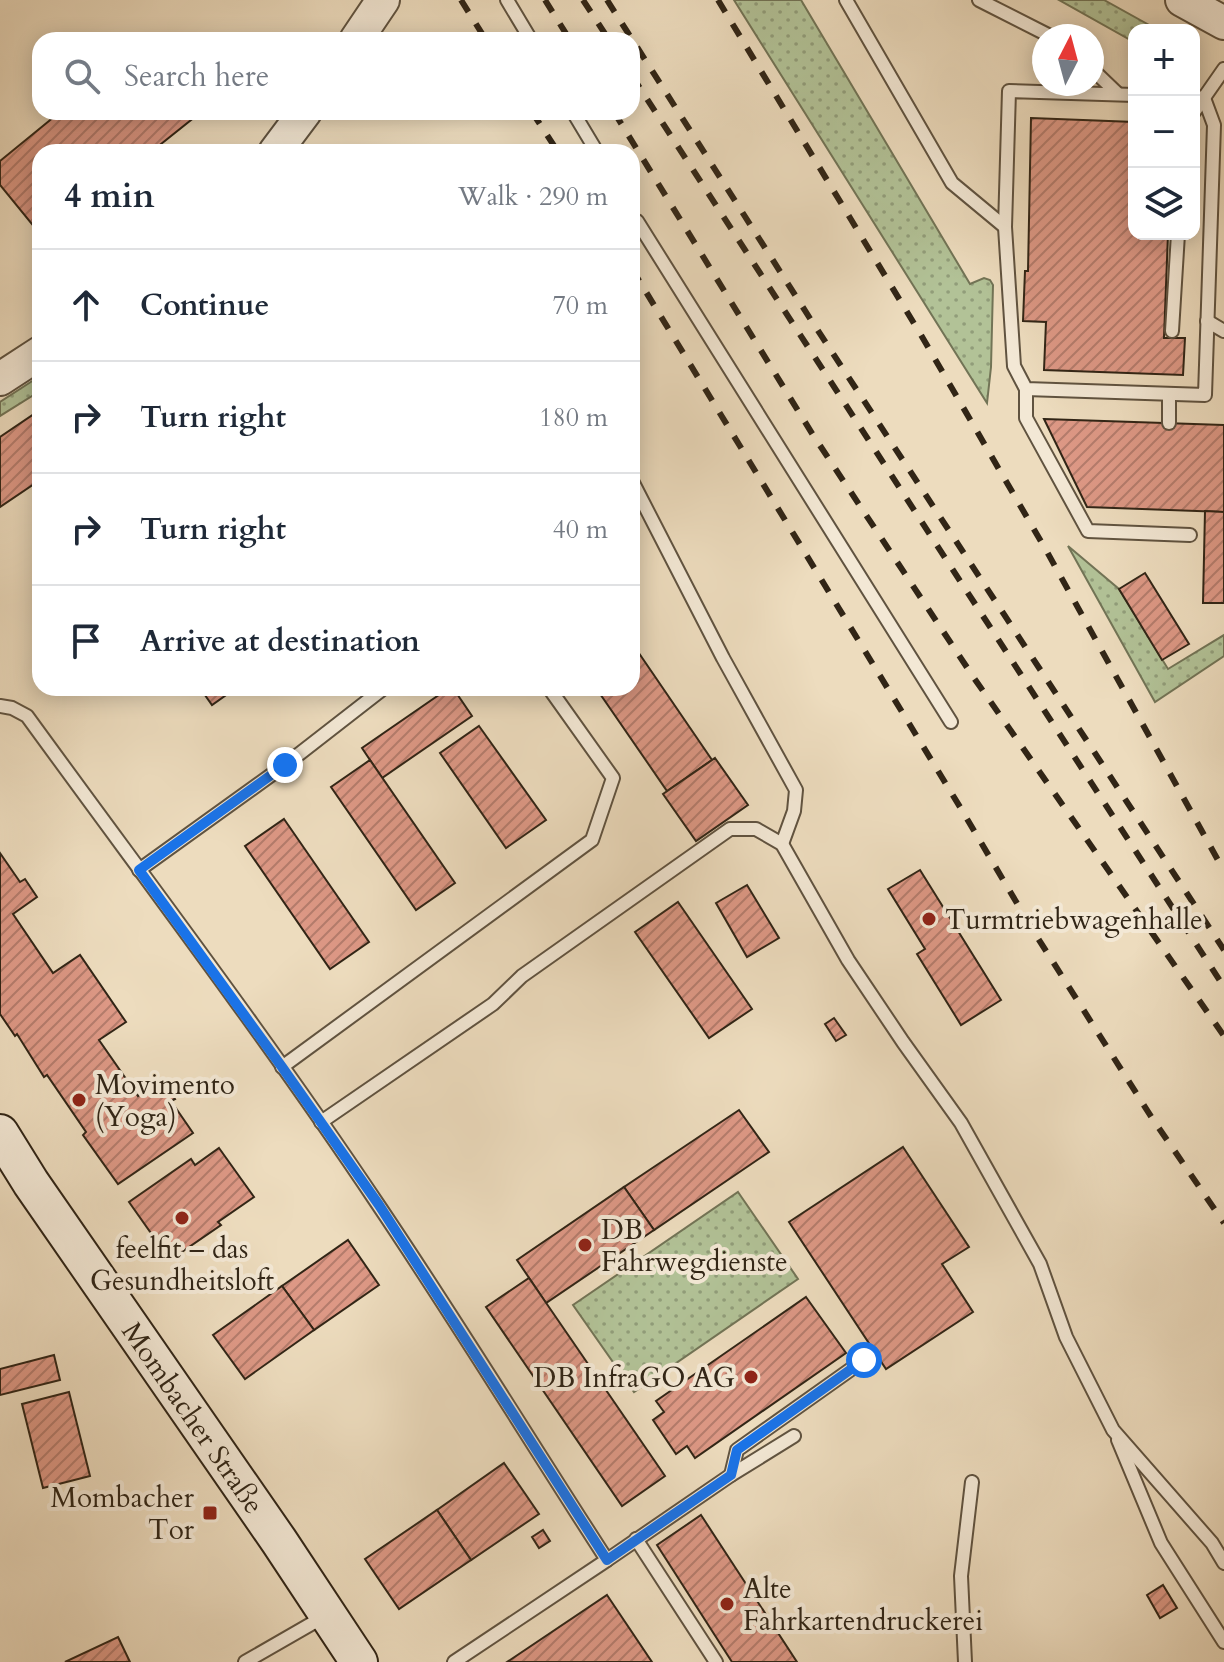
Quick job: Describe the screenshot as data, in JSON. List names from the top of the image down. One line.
{"streets":{"main road":["Mombacher Straße"]},"places":{"other":["Turmtriebwagenhalle","Movimento (Yoga)","feelfit – das Gesundheitsloft","DB Fahrwegdienste","DB InfraGO AG","Alte Fahrkartendruckerei"],"transit":["Mombacher Tor"]},"north":"top","page":{"map_buttons":["+","−"],"search":"Search here","heading":["4 min","Walk · 290 m"],"list":[["Continue","70 m"],["Turn right","180 m"],["Turn right","40 m"],"Arrive at destination"]}}
